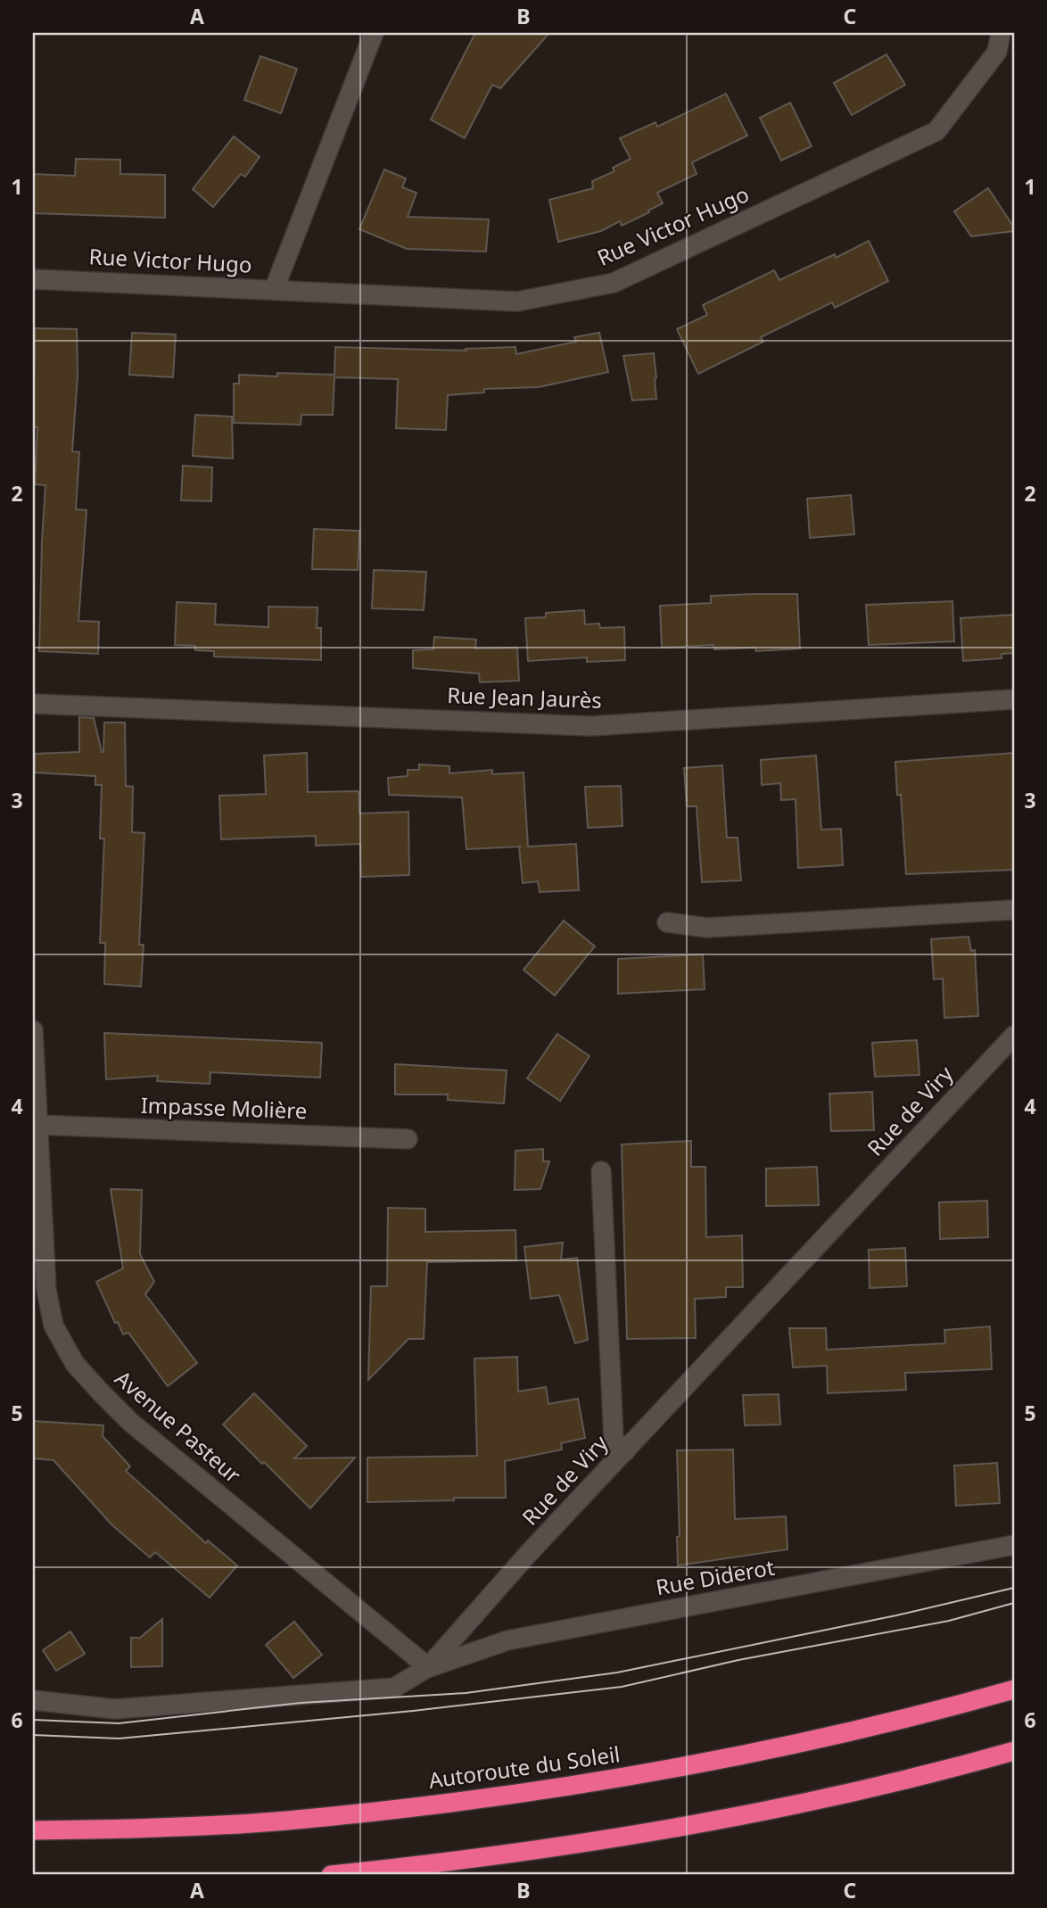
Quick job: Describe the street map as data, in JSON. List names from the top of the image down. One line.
{"streets":{"highway":["Autoroute du Soleil"],"street":["Rue Victor Hugo","Rue Jean Jaurès","Impasse Molière","Rue de Viry","Avenue Pasteur","Rue Diderot"]},"crossings":[["Impasse Molière","Avenue Pasteur"],["Rue de Viry","Avenue Pasteur"],["Rue de Viry","Rue Diderot"],["Avenue Pasteur","Rue Diderot"]],"grid":{"columns":["A","B","C"],"rows":["1","2","3","4","5","6"]}}
